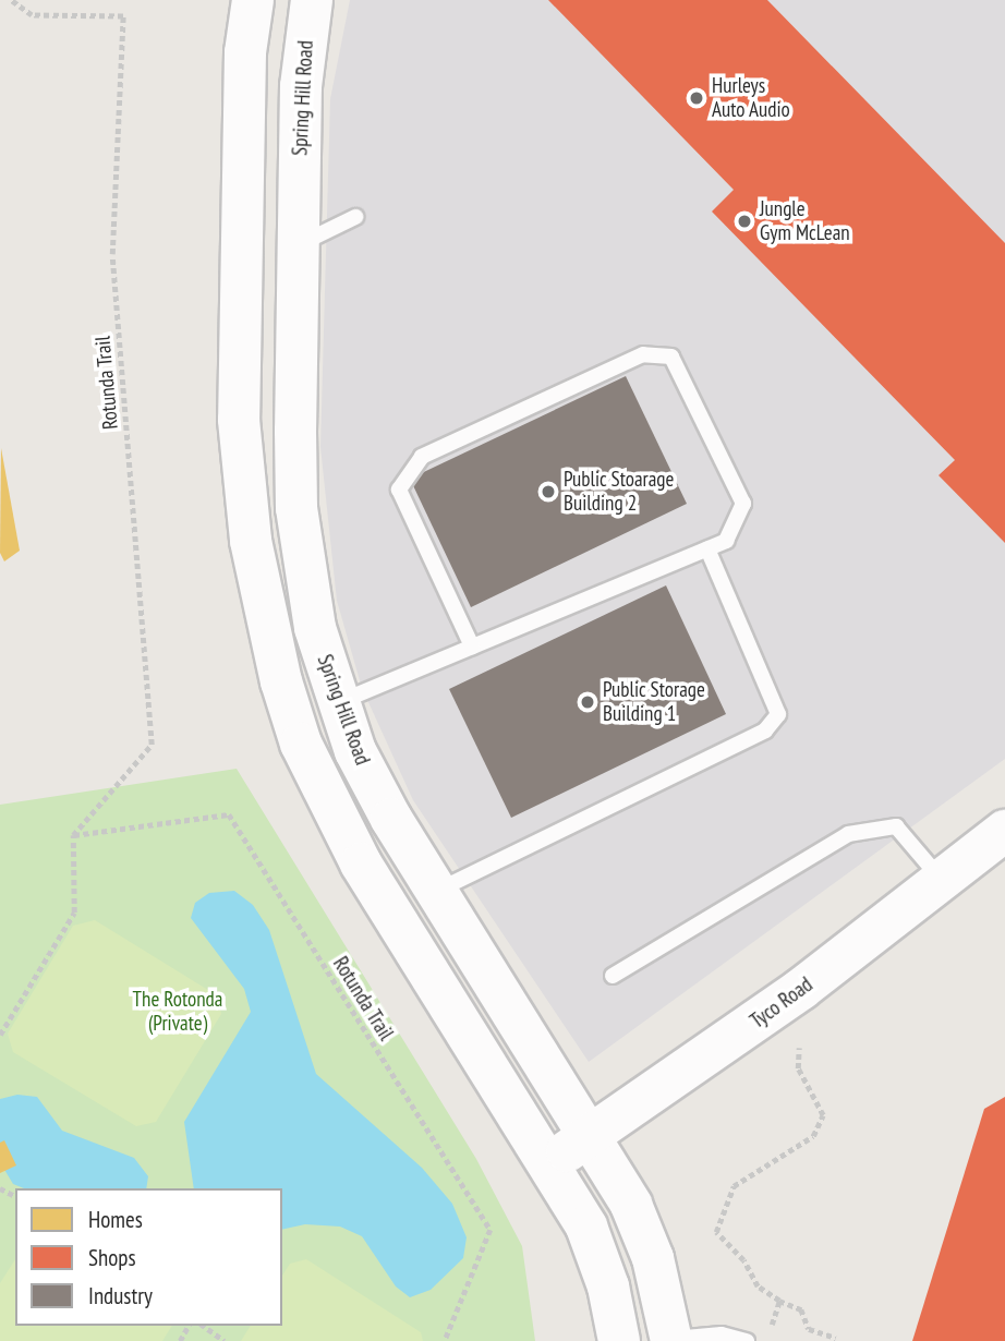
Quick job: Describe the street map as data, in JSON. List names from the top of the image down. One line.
{"streets":{"main road":["Spring Hill Road","Tyco Road"],"path":["Rotunda Trail"]},"crossings":[["Spring Hill Road","Tyco Road"]],"parks":["The Rotonda (Private)"],"places":["Hurleys Auto Audio","Jungle Gym McLean","Public Stoarage Building 2","Public Storage Building 1"],"legend":["Homes","Shops","Industry"]}
